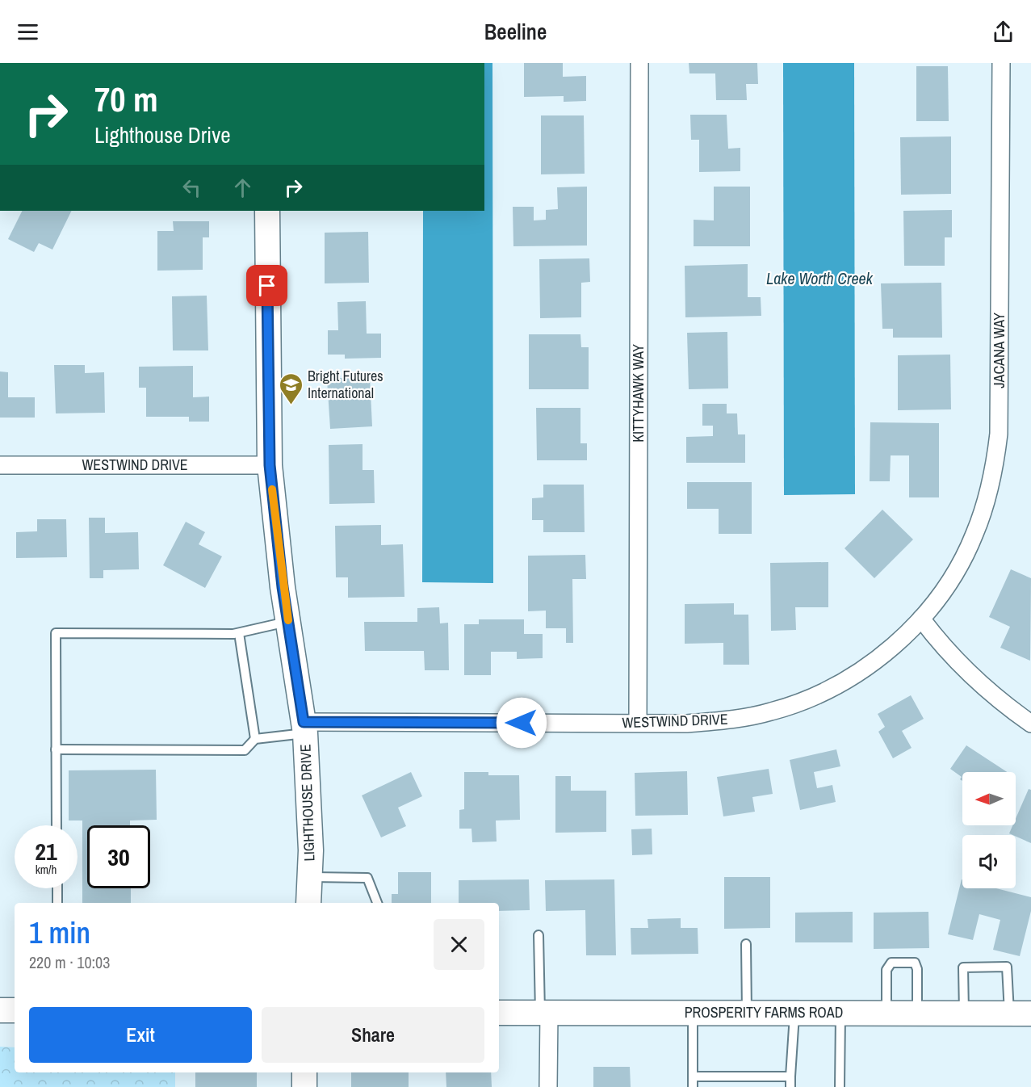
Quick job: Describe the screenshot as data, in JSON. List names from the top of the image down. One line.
{"streets":{"street":["JACANA WAY","KITTYHAWK WAY","WESTWIND DRIVE","LIGHTHOUSE DRIVE","PROSPERITY FARMS ROAD"]},"crossings":[["JACANA WAY","WESTWIND DRIVE"],["KITTYHAWK WAY","WESTWIND DRIVE"],["WESTWIND DRIVE","LIGHTHOUSE DRIVE"]],"water":["Lake Worth Creek"],"places":{"school or university":["Bright Futures International"]},"north":"left","page":{"header":"Beeline","turn":["70 m","Lighthouse Drive"],"speed":"21 km/h","limit":"30","heading":["1 min","220 m · 10:03"],"buttons":["Exit","Share"]}}
